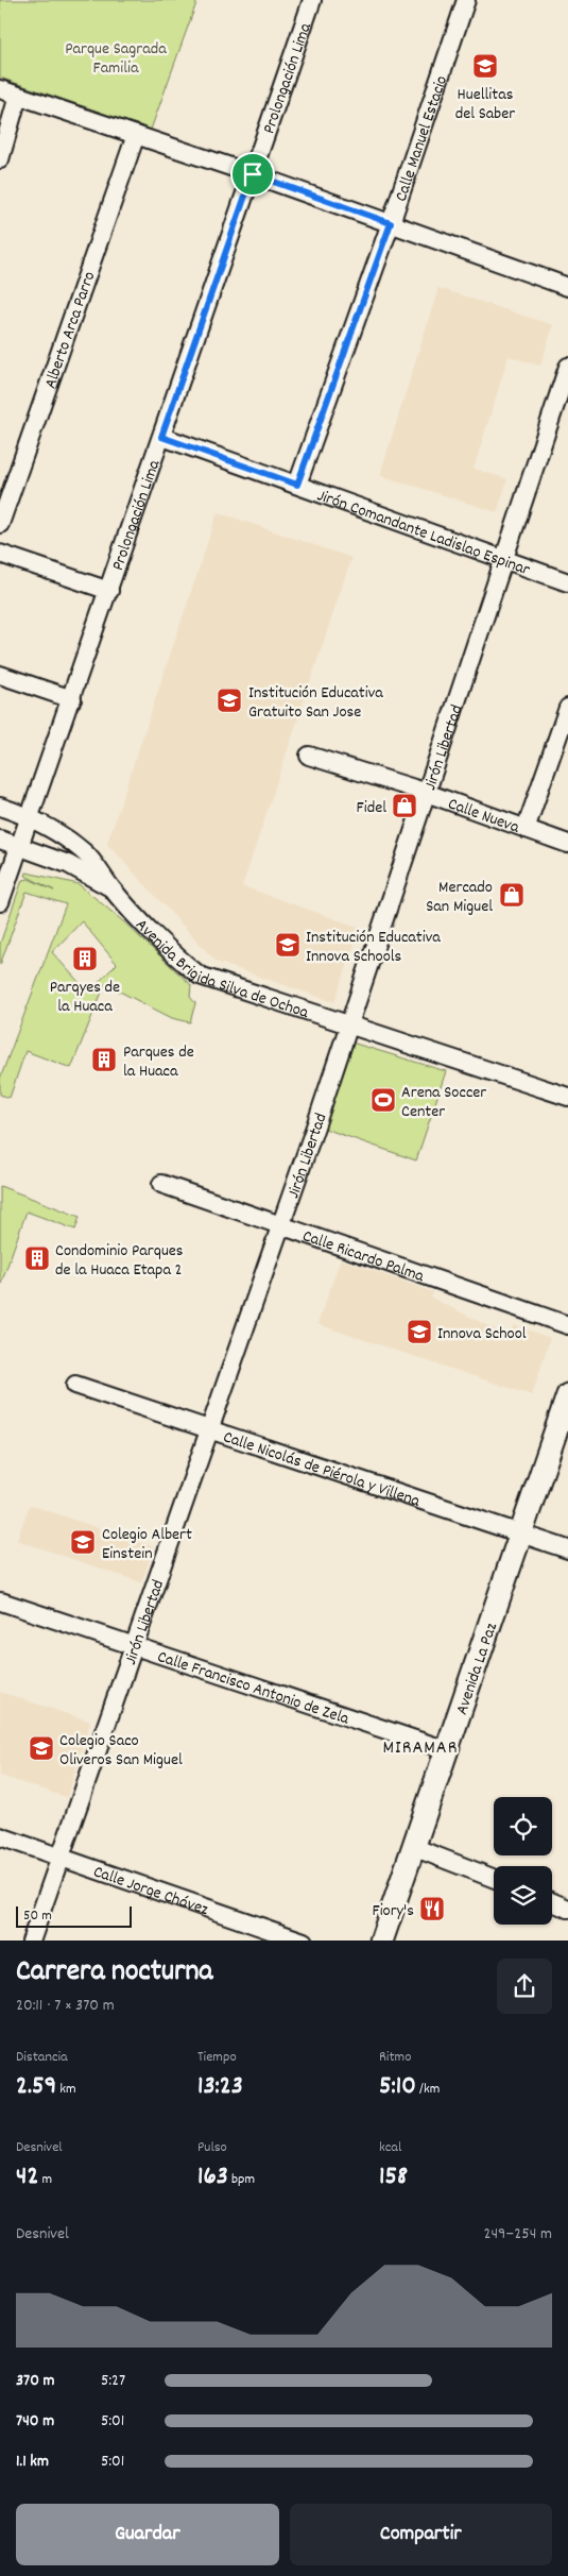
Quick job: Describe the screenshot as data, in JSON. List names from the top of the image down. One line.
{"streets":{"main road":["Avenida La Paz"],"street":["Prolongación Lima","Calle Manuel Estacio","Alberto Arca Parro","Jirón Comandante Ladislao Espinar","Jirón Libertad","Calle Nueva","Avenida Brigida Silva de Ochoa","Calle Ricardo Palma","Calle Nicolás de Piérola y Villena","Calle Francisco Antonio de Zela","Calle Jorge Chávez"]},"crossings":[["Prolongación Lima","Jirón Comandante Ladislao Espinar"],["Prolongación Lima","Avenida Brigida Silva de Ochoa"],["Calle Manuel Estacio","Jirón Comandante Ladislao Espinar"],["Jirón Comandante Ladislao Espinar","Jirón Libertad"],["Jirón Libertad","Calle Nueva"],["Jirón Libertad","Avenida Brigida Silva de Ochoa"],["Jirón Libertad","Calle Ricardo Palma"],["Jirón Libertad","Calle Nicolás de Piérola y Villena"],["Jirón Libertad","Calle Francisco Antonio de Zela"],["Jirón Libertad","Calle Jorge Chávez"],["Calle Nicolás de Piérola y Villena","Avenida La Paz"],["Avenida La Paz","Calle Francisco Antonio de Zela"]],"districts":["MIRAMAR"],"parks":["Parque Sagrada Familia"],"places":{"school or university":["Huellitas del Saber","Institución Educativa Gratuito San Jose","Institución Educativa Innova Schools","Innova School","Colegio Albert Einstein","Colegio Saco Oliveros San Miguel"],"shop":["Fidel","Mercado San Miguel"],"building":["Parqyes de la Huaca","Parques de la Huaca","Condominio Parques de la Huaca Etapa 2"],"sports":["Arena Soccer Center"],"restaurant":["Fiory's"]},"scale_bar":"50 m","page":{"scale":"50 m","heading":["Carrera nocturna","20:11 · 7 × 370 m"],"stats":[["Distancia","2.59 km"],["Tiempo","13:23"],["Ritmo","5:10 /km"],["Desnivel","42 m"],["Pulso","163 bpm"],["kcal","158"]],"chart":["Desnivel","249–254 m"],"list":[{"name":"370 m","note":"5:27"},{"name":"740 m","note":"5:01"},{"name":"1.1 km","note":"5:01"}],"buttons":["Guardar","Compartir"]}}
